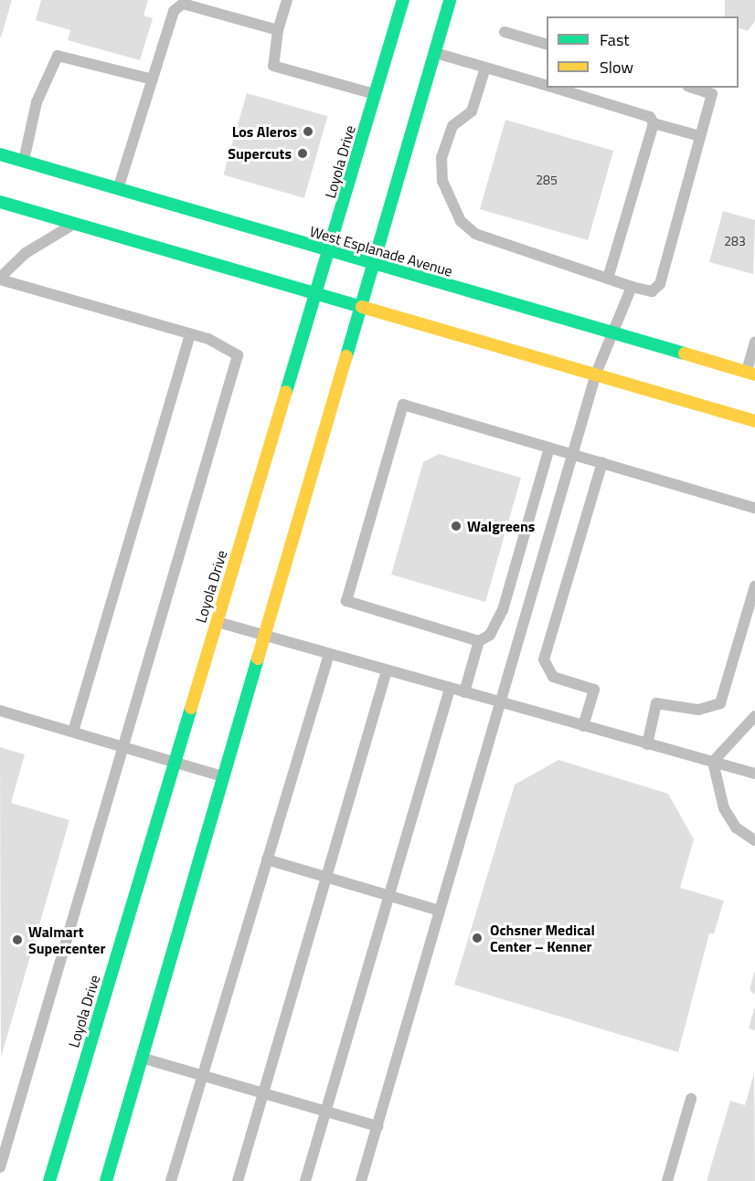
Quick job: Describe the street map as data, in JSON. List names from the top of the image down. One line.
{"streets":{"main road":["Loyola Drive","West Esplanade Avenue"]},"crossings":[["Loyola Drive","West Esplanade Avenue"]],"places":["Los Aleros","Supercuts","Walgreens","Ochsner Medical Center – Kenner","Walmart Supercenter"],"house_numbers":["285","283"],"legend":["Fast","Slow"]}
